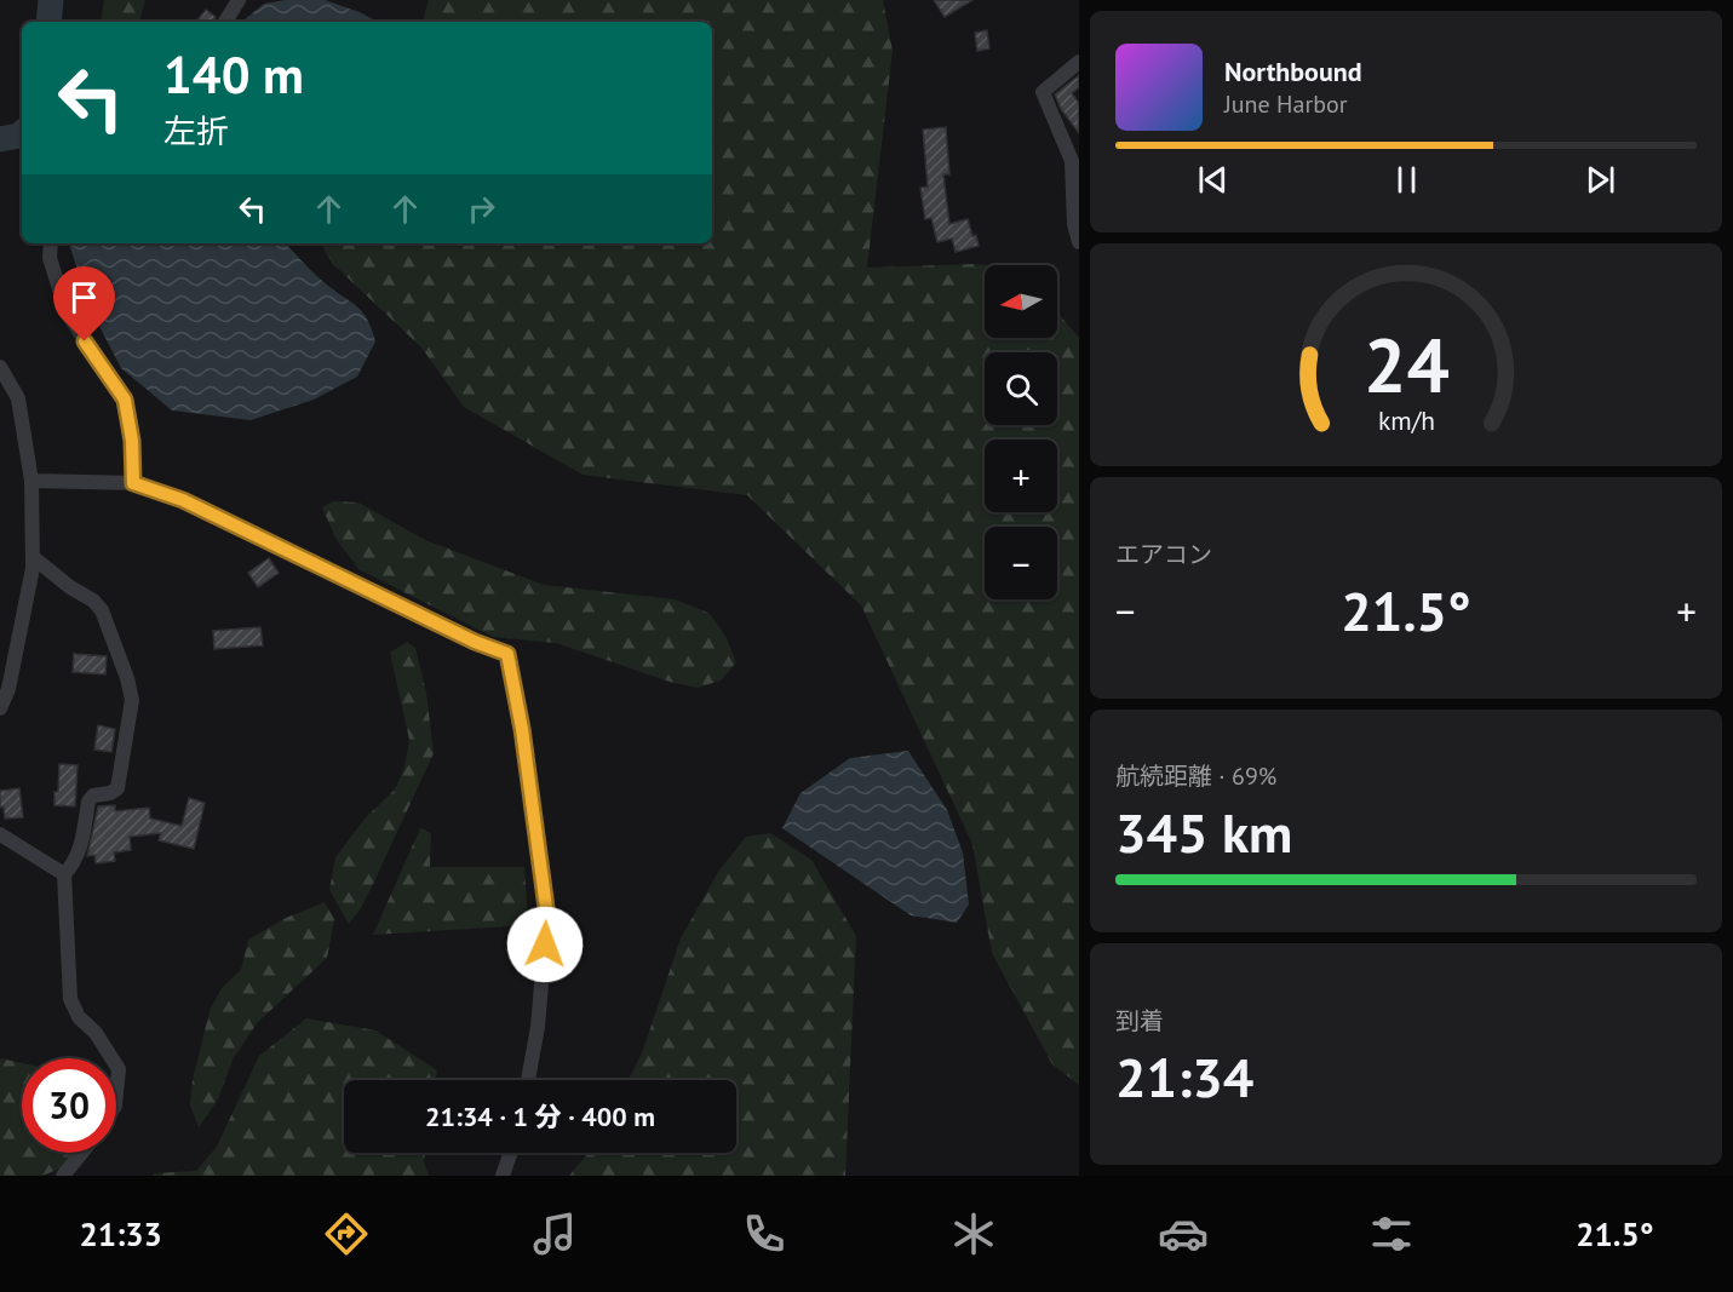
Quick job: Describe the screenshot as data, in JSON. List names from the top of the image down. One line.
{"north":"left","page":{"turn":["140 m","左折"],"song":["Northbound","June Harbor"],"map_buttons":["+","−"],"tile":["エアコン",["航続距離 · 69%","345 km"],["到着","21:34"]],"heat":["−","21.5°","+"],"limit":"30","trip":"21:34 · 1 分 · 400 m","tabs":["21:33","21.5°"],"gauge":["24","km/h"]}}
